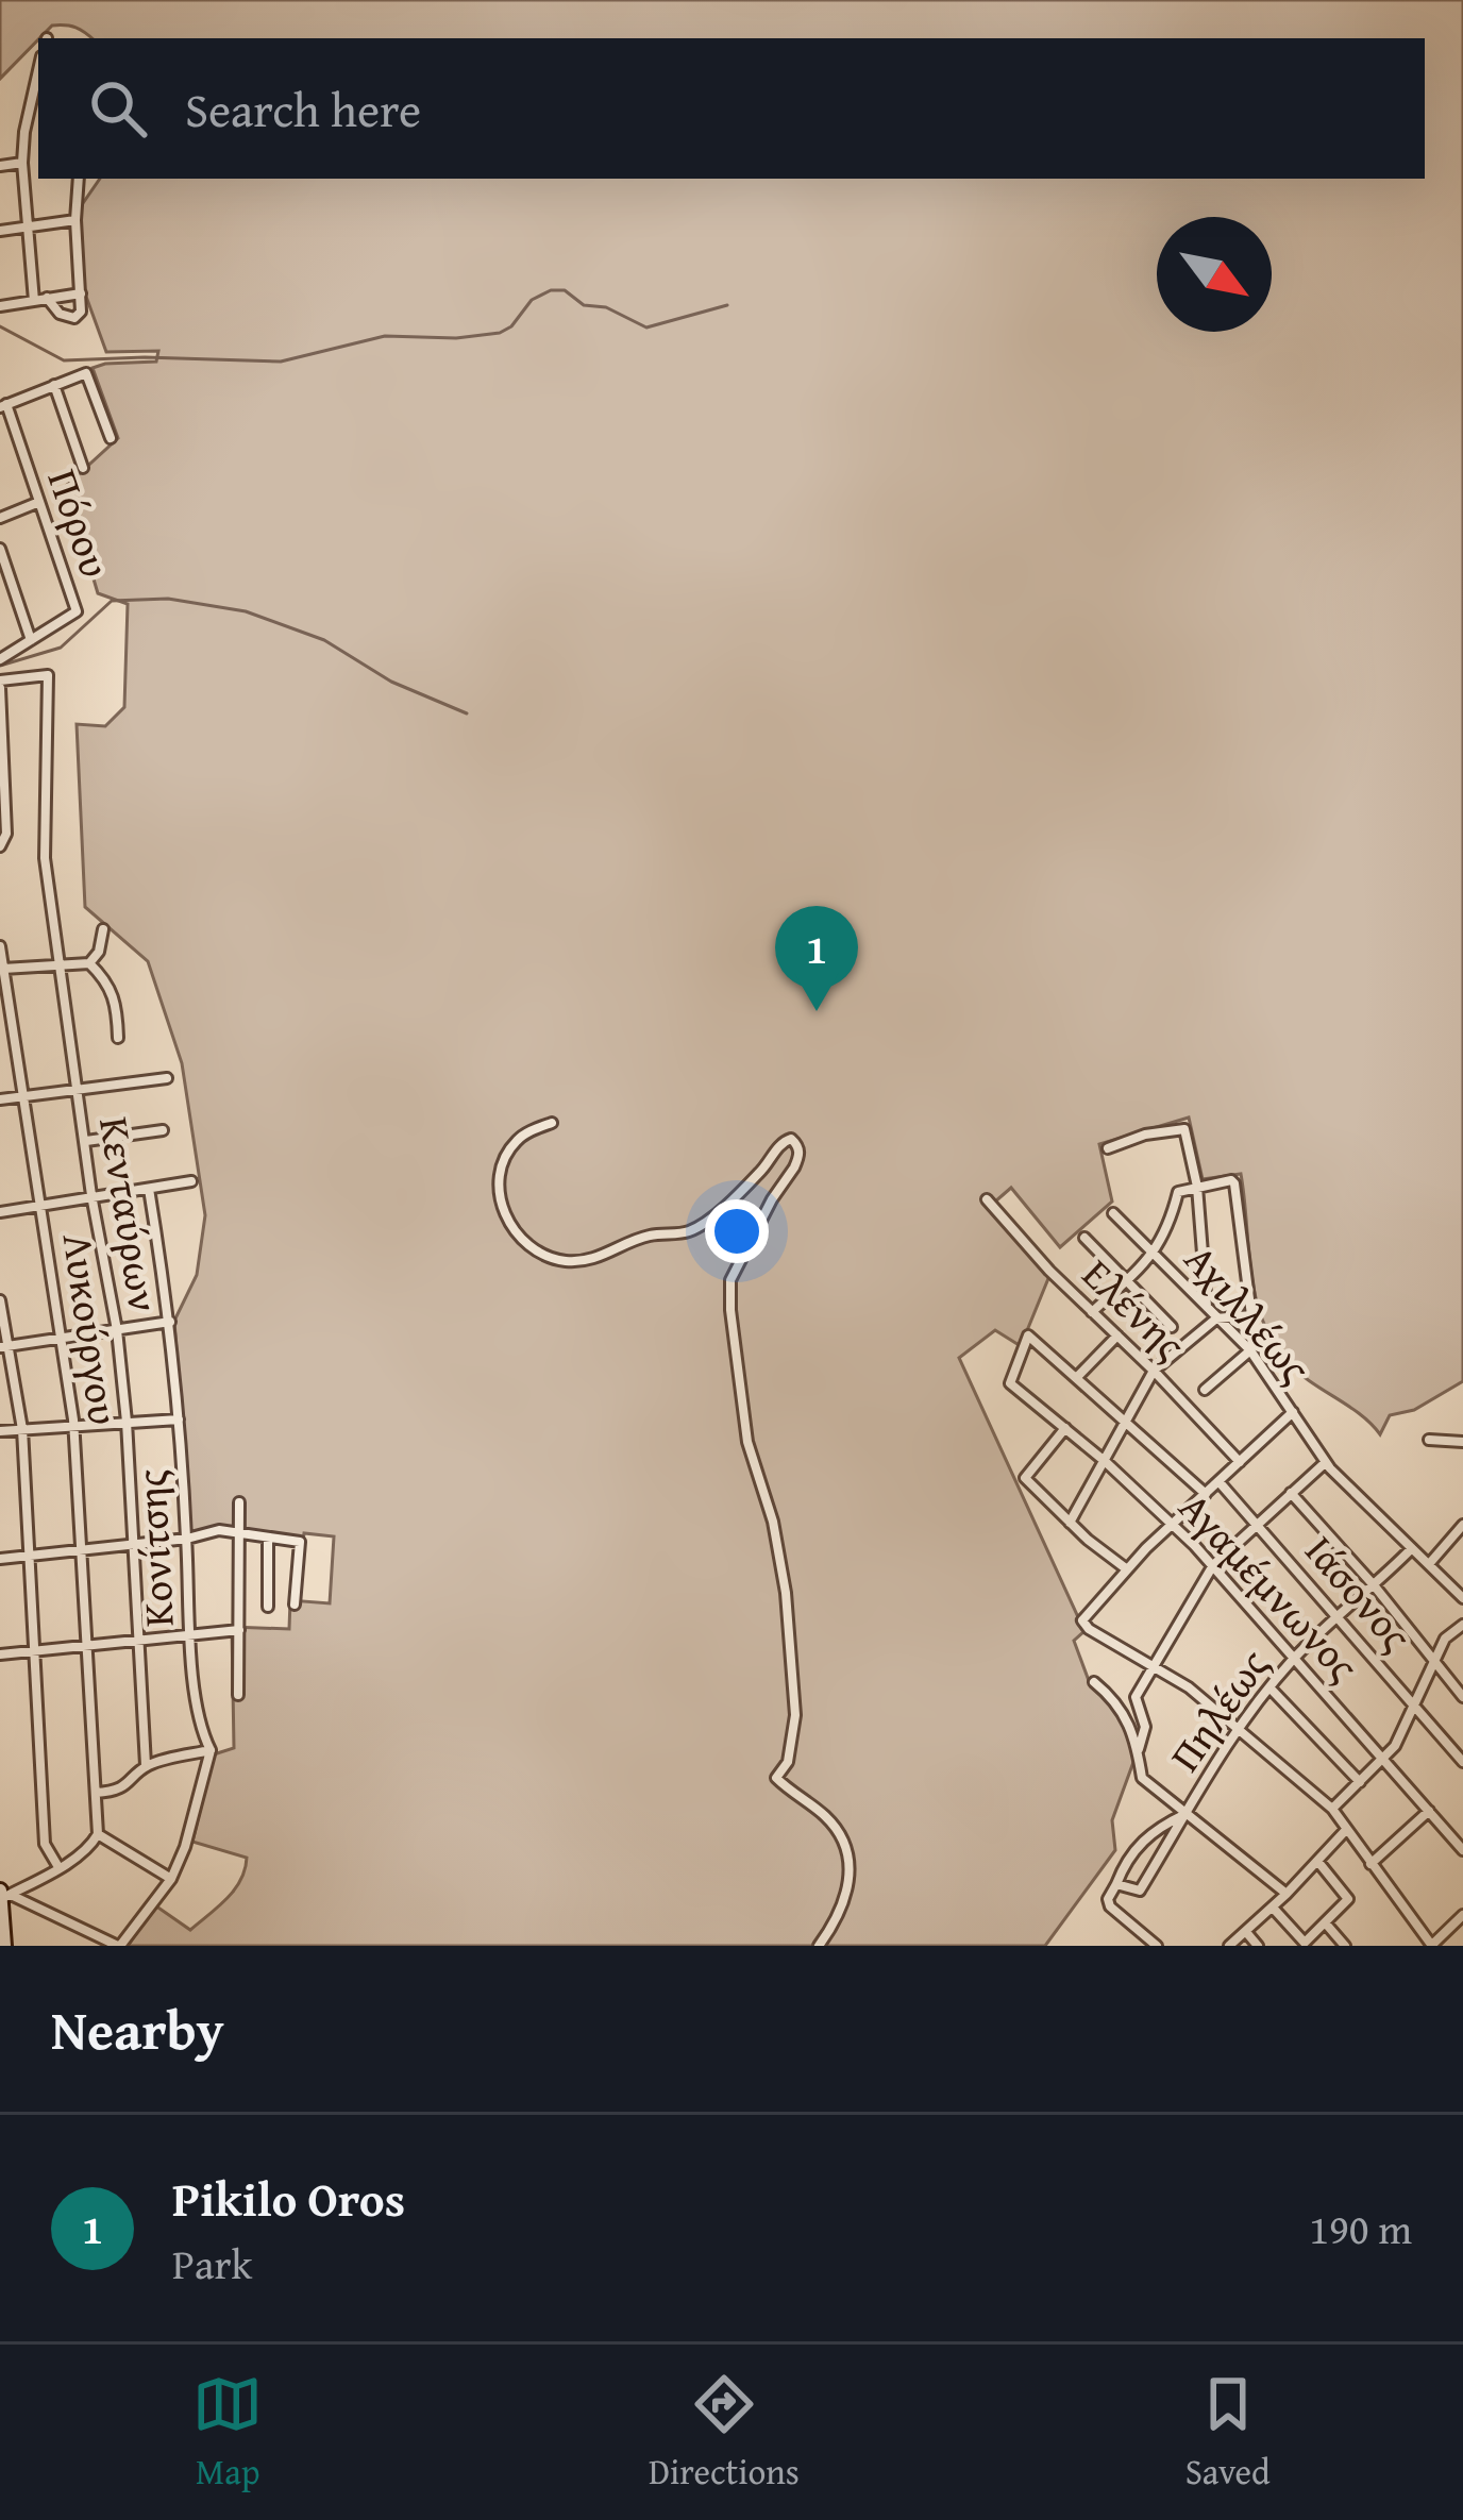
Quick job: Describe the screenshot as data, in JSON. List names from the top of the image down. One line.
{"streets":{"street":["Πόρου","Κενταύρων","Ελένης","Αχιλλέως","Λυκούργου","Κονίτσης","Αγαμέμνωνος","Ιάσονος","Πηλέως"]},"crossings":[["Αχιλλέως","Πηλέως"],["Αγαμέμνωνος","Πηλέως"],["Ιάσονος","Πηλέως"]],"north":"bottom right","page":{"search":"Search here","pins":"1","heading":"Nearby","list":[{"mark":"1","name":"Pikilo Oros","note":"Park","value":"190 m"}],"nav":["Map","Directions","Saved"]}}
